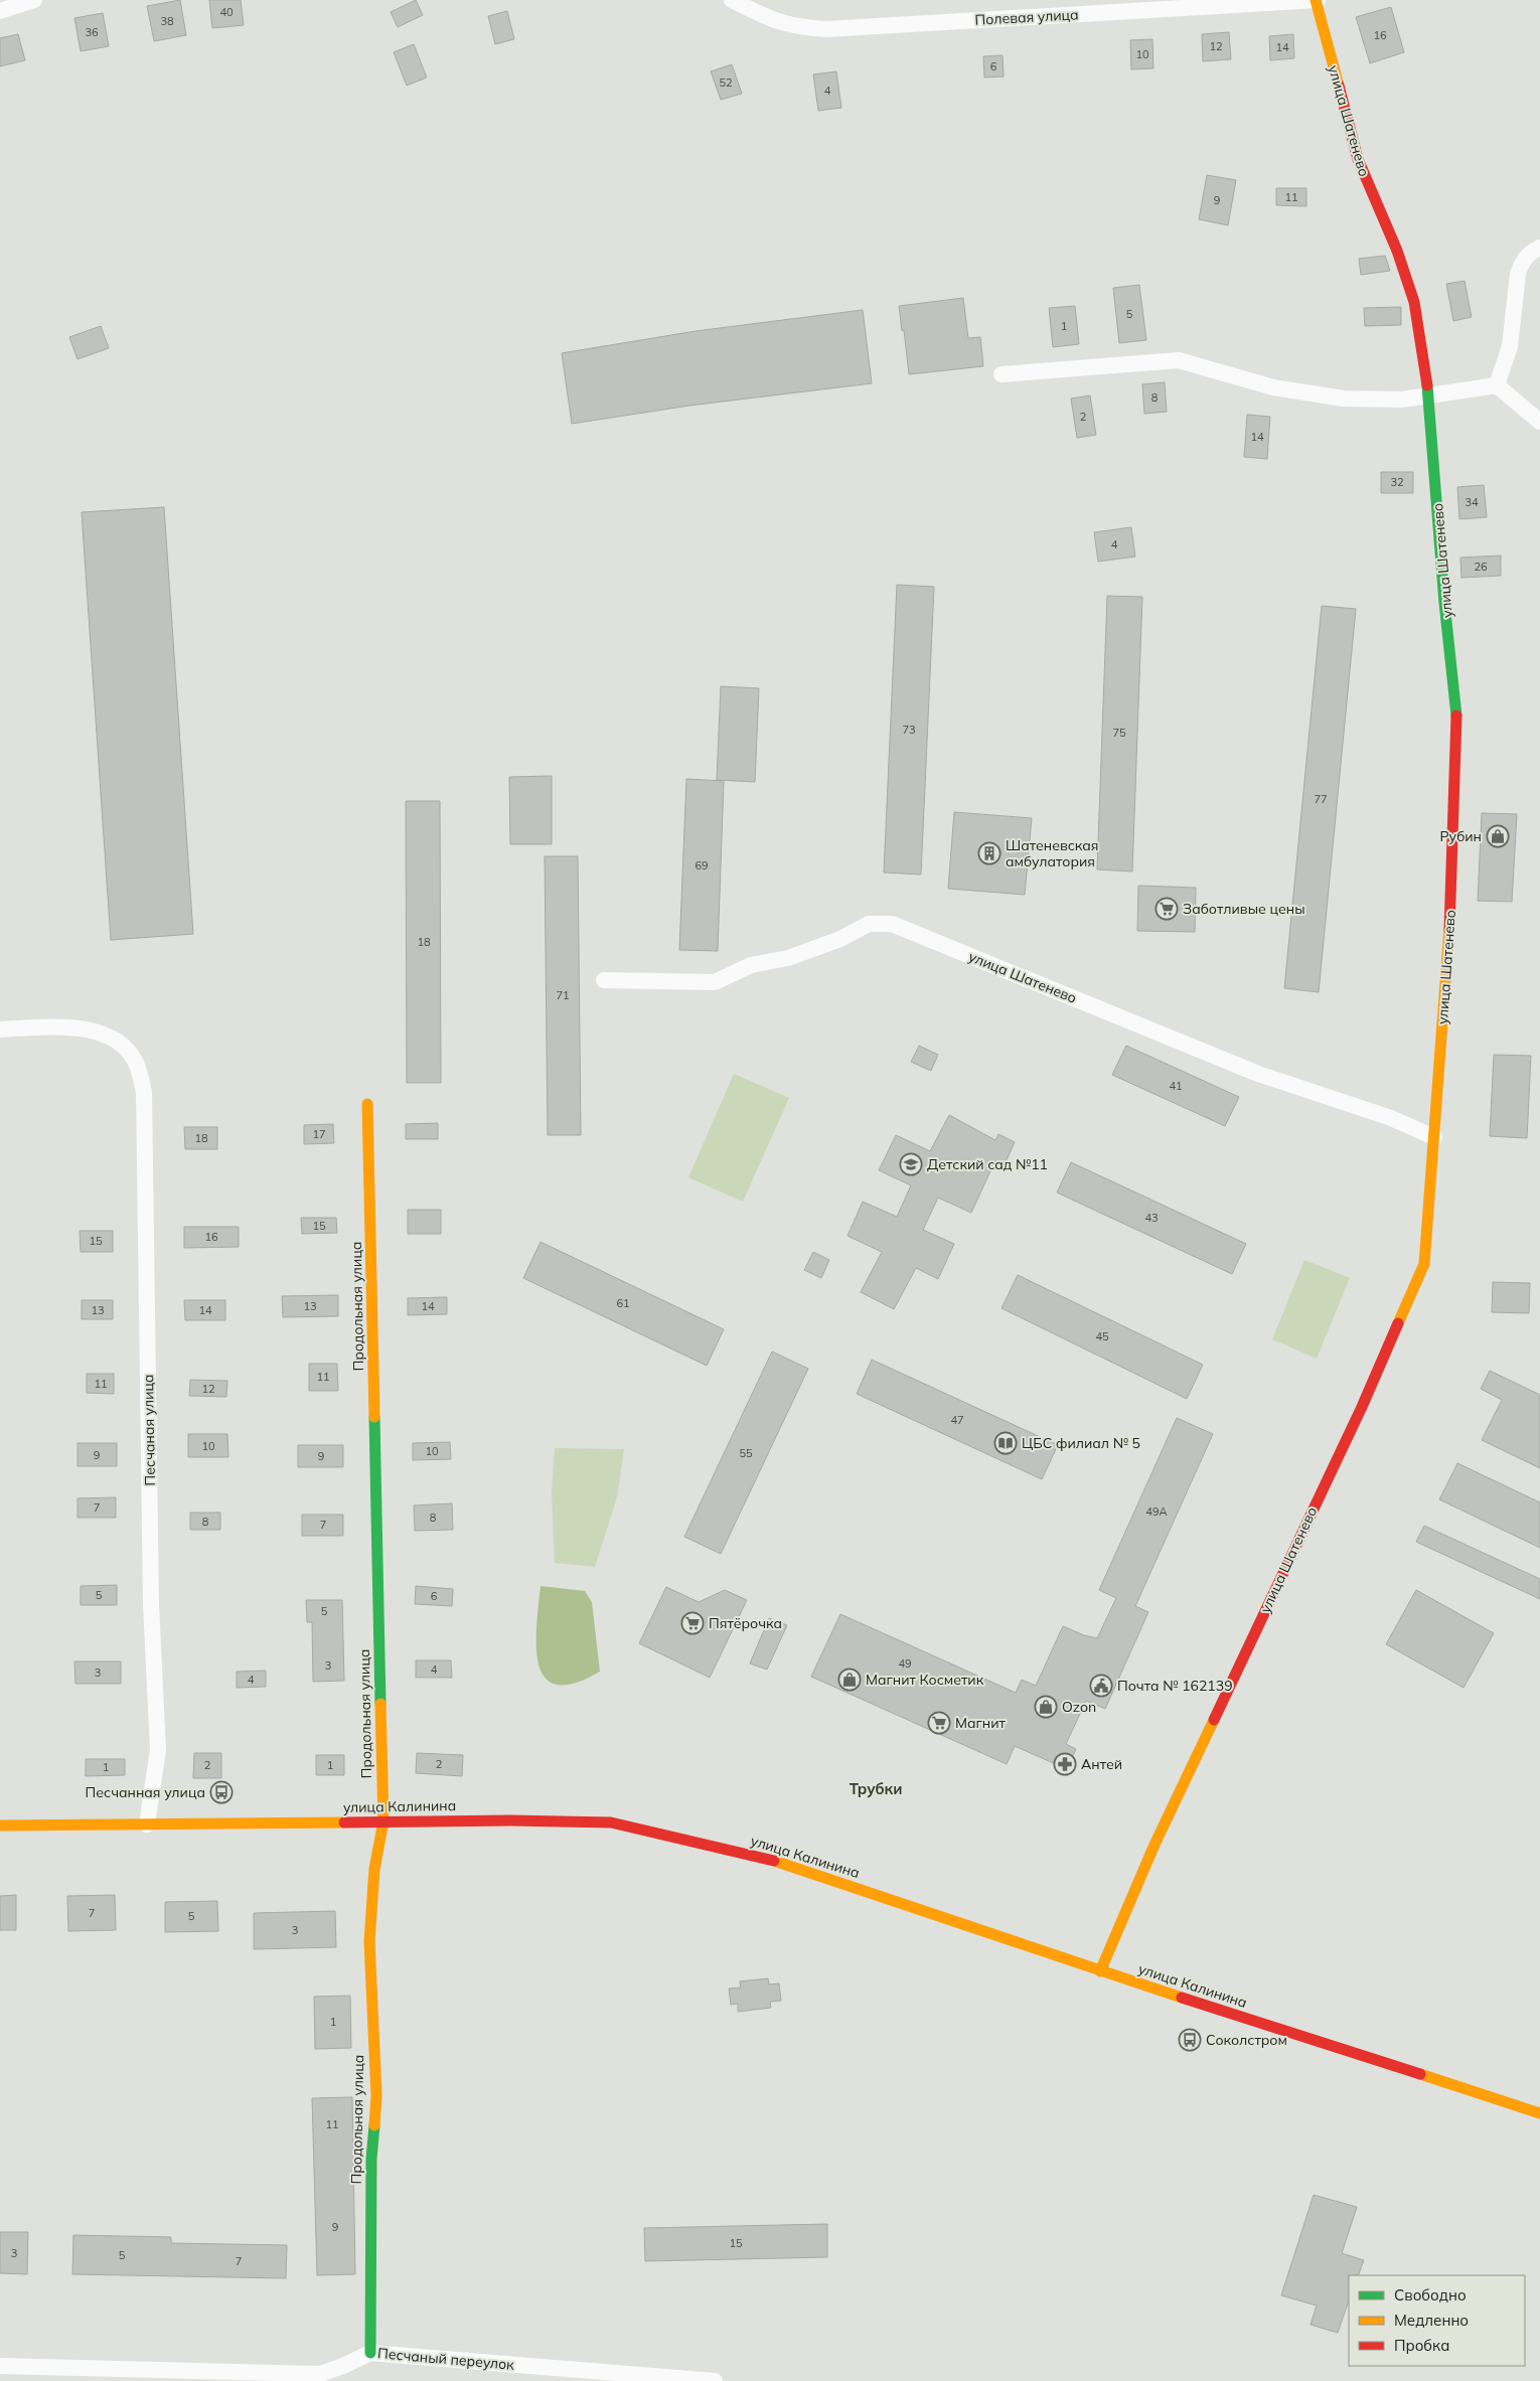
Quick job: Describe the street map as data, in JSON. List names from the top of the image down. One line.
{"streets":{"street":["Полевая улица","улица Шатенево","Продольная улица","Песчаная улица","улица Калинина","Песчаный переулок"]},"crossings":[["Полевая улица","улица Шатенево"],["улица Шатенево","улица Калинина"],["Продольная улица","улица Калинина"],["Продольная улица","Песчаный переулок"],["Песчаная улица","улица Калинина"]],"districts":["Трубки"],"places":{"shop":["Рубин","Магнит Косметик","Ozon"],"building":["Шатеневская амбулатория"],"supermarket":["Заботливые цены","Пятёрочка","Магнит"],"school or university":["Детский сад №11"],"library":["ЦБС филиал № 5"],"public building":["Почта № 162139"],"pharmacy":["Антей"],"bus stop":["Песчанная улица","Соколстром"]},"house_numbers":["40","38","36","16","12","14","10","6","52","4","11","9","5","1","8","2","14","32","34","4","26","73","75","77","69","18","71","41","17","18","43","15","16","15","61","13","14","13","14","45","11","11","12","47","10","10","55","9","9","7","49А","8","8","7","5","6","5","49","3","4","3","4","2","2","1","1","7","5","3","1","11","9","15","3","5","7"],"legend":["Свободно","Медленно","Пробка"]}
